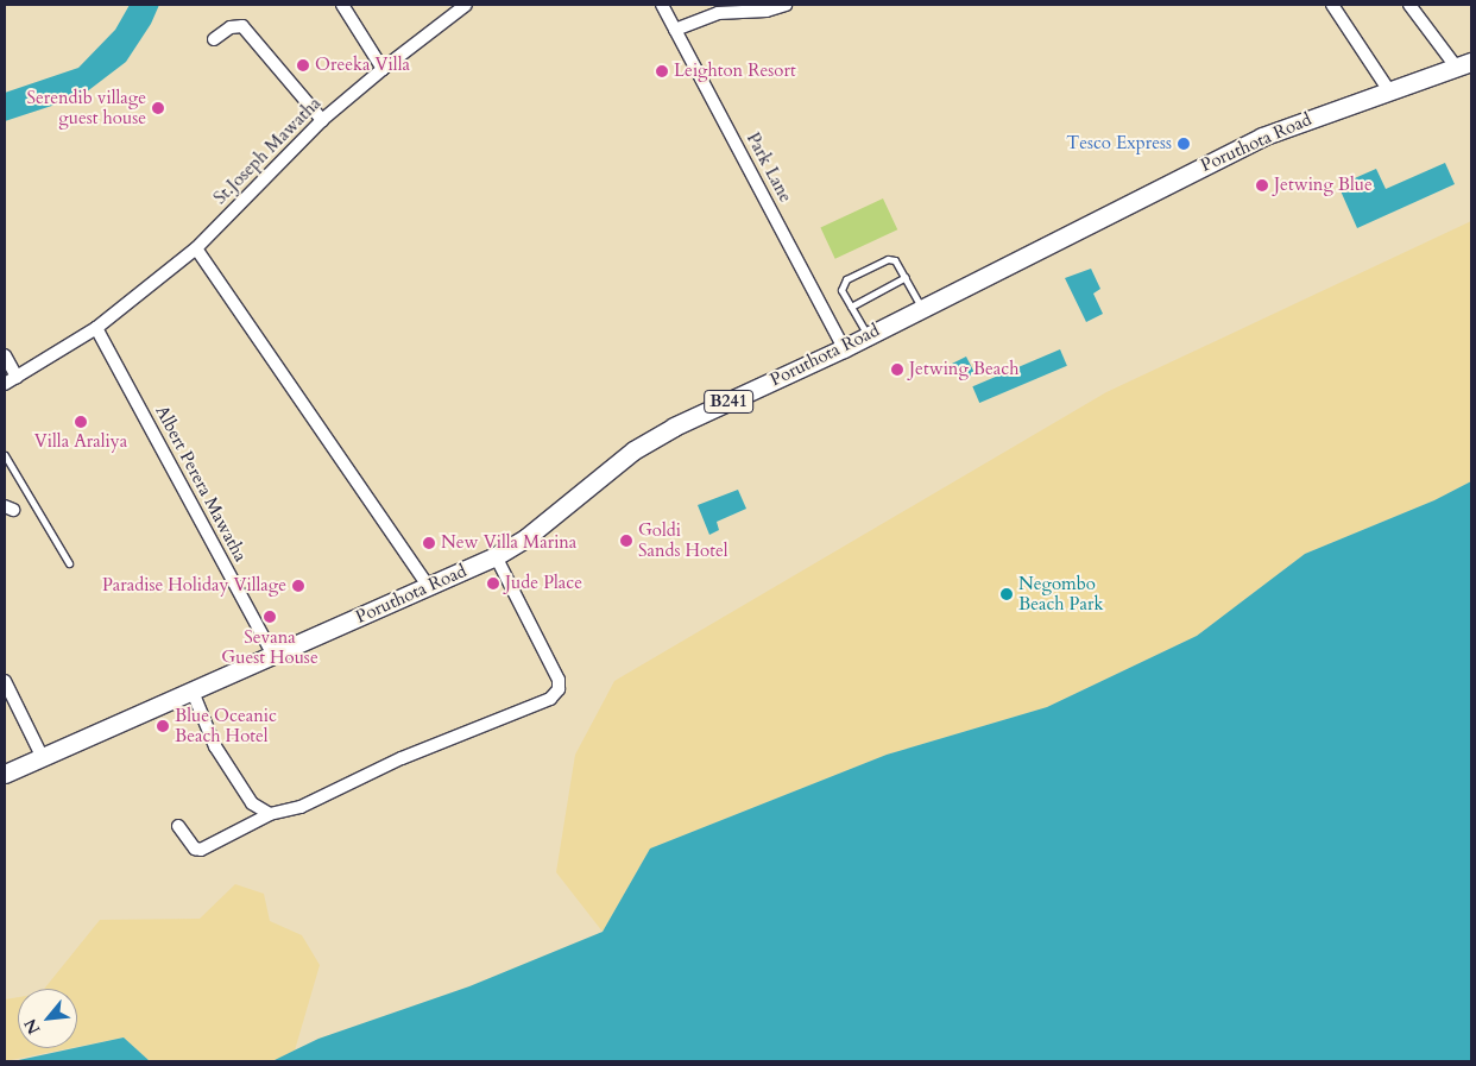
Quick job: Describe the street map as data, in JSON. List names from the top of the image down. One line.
{"streets":{"main road":["Poruthota Road","B241"],"street":["St.Joseph Mawatha","Park Lane","Albert Perera Mawatha"]},"crossings":[["Poruthota Road","Park Lane"],["Poruthota Road","Albert Perera Mawatha"],["St.Joseph Mawatha","Albert Perera Mawatha"]],"places":["Oreeka Villa","Leighton Resort","Serendib village guest house","Tesco Express","Jetwing Blue","Jetwing Beach","Villa Araliya","Goldi Sands Hotel","New Villa Marina","Jude Place","Paradise Holiday Village","Negombo Beach Park","Sevana Guest House","Blue Oceanic Beach Hotel"],"north":"bottom left"}
